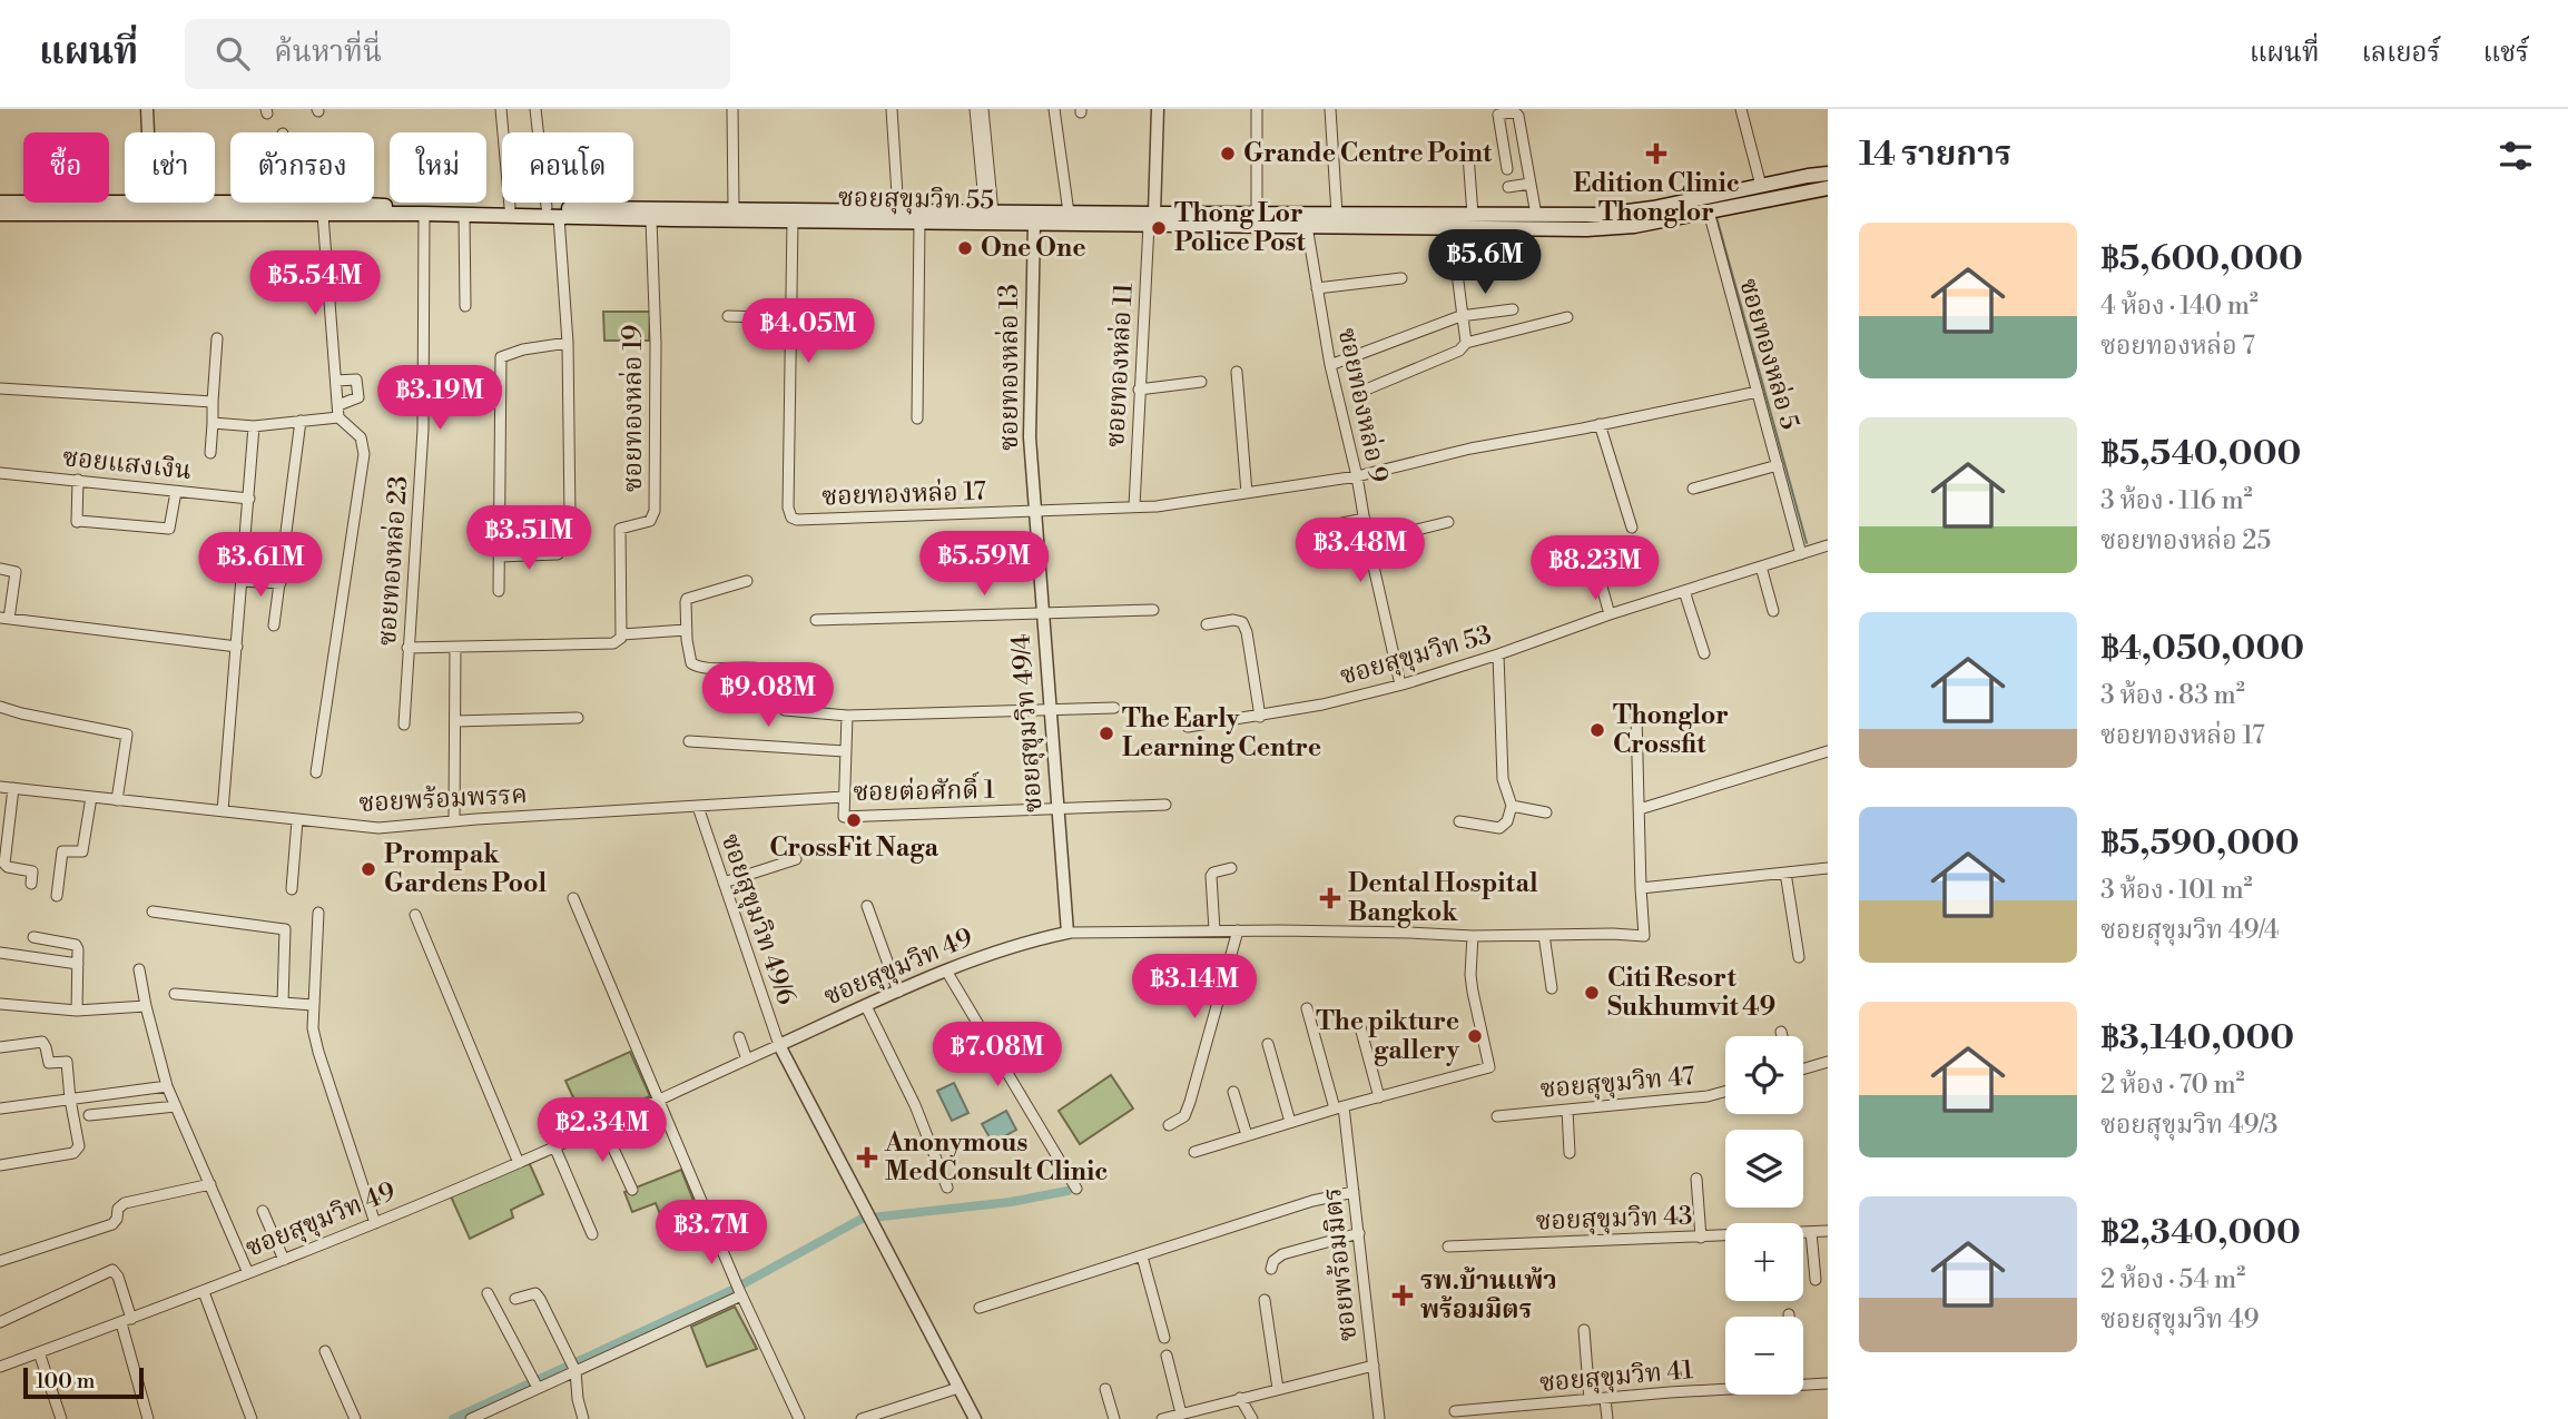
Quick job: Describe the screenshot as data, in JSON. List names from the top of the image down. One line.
{"streets":{"main road":["ซอยสุขุมวิท 55"],"street":["ซอยทองหล่อ 5","ซอยทองหล่อ 11","ซอยทองหล่อ 13","ซอยทองหล่อ 9","ซอยทองหล่อ 19","ซอยแสงเงิน","ซอยทองหล่อ 17","ซอยทองหล่อ 23","ซอยสุขุมวิท 53","ซอยสุขุมวิท 49/4","ซอยต่อศักดิ์ 1","ซอยพร้อมพรรค","ซอยสุขุมวิท 49/6","ซอยสุขุมวิท 49","ซอยสุขุมวิท 47","ซอยสุขุมวิท 43","ซอยพร้อมมิตร","ซอยสุขุมวิท 41"]},"crossings":[["ซอยสุขุมวิท 55","ซอยทองหล่อ 5"],["ซอยสุขุมวิท 55","ซอยทองหล่อ 11"],["ซอยสุขุมวิท 55","ซอยทองหล่อ 13"],["ซอยสุขุมวิท 55","ซอยทองหล่อ 9"],["ซอยสุขุมวิท 55","ซอยทองหล่อ 19"],["ซอยสุขุมวิท 55","ซอยทองหล่อ 17"],["ซอยสุขุมวิท 55","ซอยทองหล่อ 23"],["ซอยทองหล่อ 5","ซอยสุขุมวิท 53"],["ซอยทองหล่อ 13","ซอยทองหล่อ 17"],["ซอยทองหล่อ 13","ซอยสุขุมวิท 49/4"],["ซอยทองหล่อ 9","ซอยสุขุมวิท 53"],["ซอยทองหล่อ 17","ซอยสุขุมวิท 49/4"],["ซอยสุขุมวิท 49/4","ซอยต่อศักดิ์ 1"],["ซอยสุขุมวิท 49/4","ซอยสุขุมวิท 49"],["ซอยต่อศักดิ์ 1","ซอยพร้อมพรรค"],["ซอยพร้อมพรรค","ซอยสุขุมวิท 49/6"],["ซอยสุขุมวิท 49/6","ซอยสุขุมวิท 49"]],"places":{"other":["Grande Centre Point","Thong Lor Police Post","One One","Thonglor Crossfit","The Early Learning Centre","CrossFit Naga","Prompak Gardens Pool","Citi Resort Sukhumvit 49","The pikture gallery"],"health":["Edition Clinic Thonglor","Dental Hospital Bangkok","Anonymous MedConsult Clinic","รพ.บ้านแพ้ว พร้อมมิตร"]},"scale_bar":"100 m","page":{"header":"แผนที่","search":"ค้นหาที่นี่","nav":["แผนที่","เลเยอร์","แชร์"],"heading":"14 รายการ","chip":["ซื้อ","เช่า","ตัวกรอง","ใหม่","คอนโด"],"list":[{"name":"฿5,600,000","note":"4 ห้อง · 140 m² · ซอยทองหล่อ 7"},{"name":"฿5,540,000","note":"3 ห้อง · 116 m² · ซอยทองหล่อ 25"},{"name":"฿4,050,000","note":"3 ห้อง · 83 m² · ซอยทองหล่อ 17"},{"name":"฿5,590,000","note":"3 ห้อง · 101 m² · ซอยสุขุมวิท 49/4"},{"name":"฿3,140,000","note":"2 ห้อง · 70 m² · ซอยสุขุมวิท 49/3"},{"name":"฿2,340,000","note":"2 ห้อง · 54 m² · ซอยสุขุมวิท 49"}],"price":["฿5.6M","฿5.54M","฿4.05M","฿3.19M","฿3.51M","฿3.48M","฿5.59M","฿3.61M","฿8.23M","฿9.08M","฿3.14M","฿7.08M","฿2.34M","฿3.7M"],"map_buttons":["+","−"],"scale":"100 m"}}
